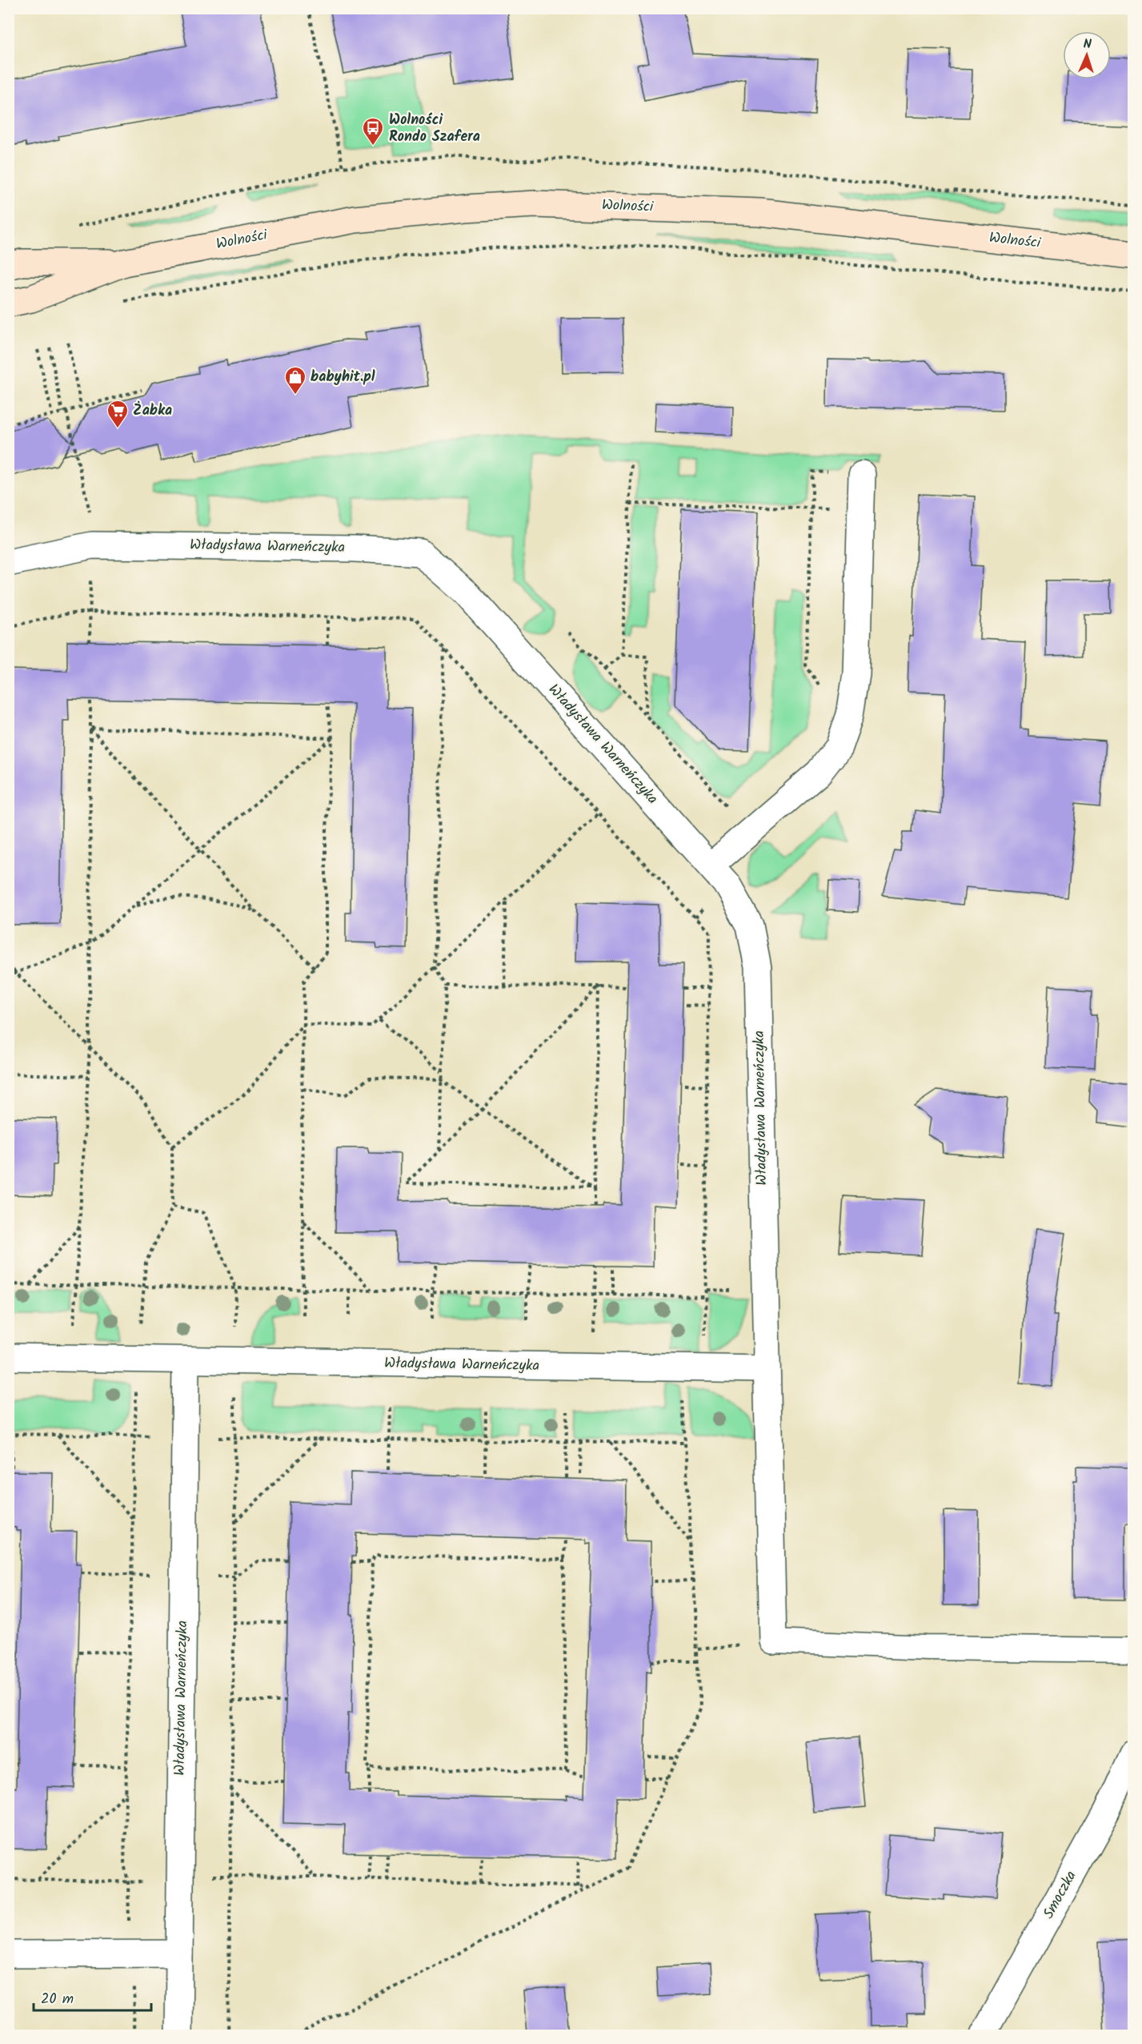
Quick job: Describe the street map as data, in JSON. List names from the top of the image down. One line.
{"streets":{"main road":["Wolności"],"street":["Władysława Warneńczyka","Smoczka"]},"places":{"bus stop":["Wolności Rondo Szafera"],"shop":["babyhit.pl"],"supermarket":["Żabka"]},"scale_bar":"20 m","north":"top"}
